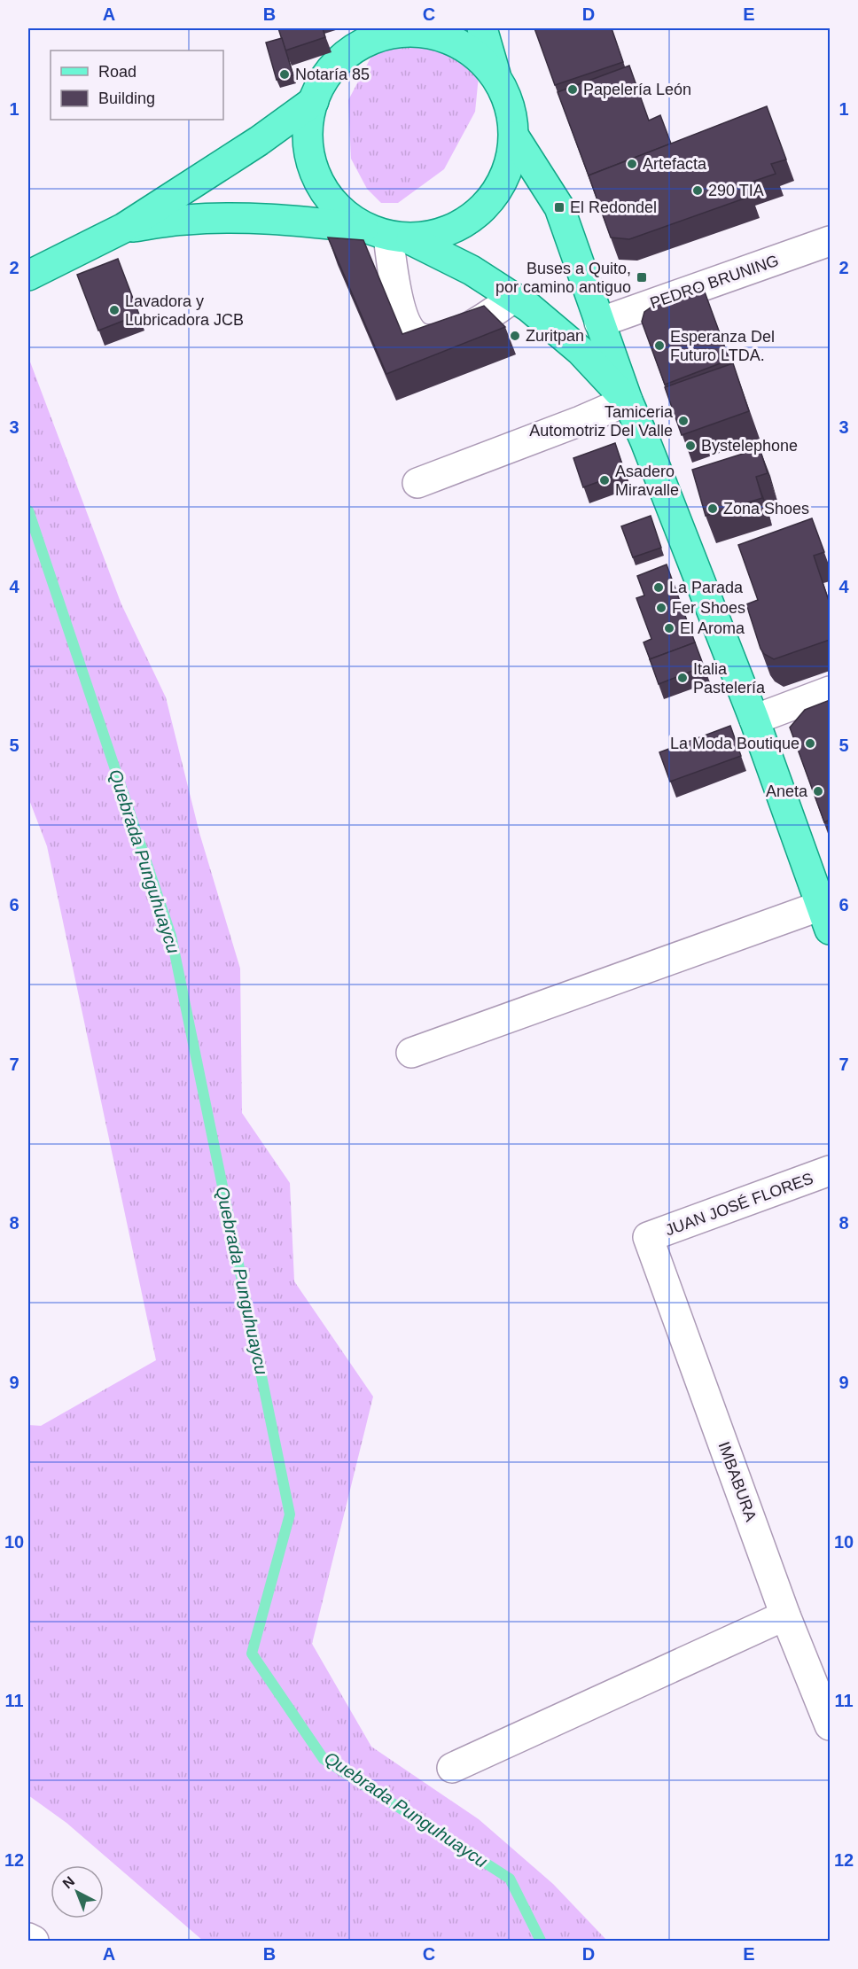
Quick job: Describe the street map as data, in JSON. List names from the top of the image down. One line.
{"streets":{"street":["PEDRO BRUNING","JUAN JOSÉ FLORES","IMBABURA"]},"crossings":[["JUAN JOSÉ FLORES","IMBABURA"]],"water":["Quebrada Punguhuaycu"],"places":{"other":["Notaría 85","Papelería León","Artefacta","290 TIA","Lavadora y Lubricadora JCB","Zuritpan","Esperanza Del Futuro LTDA.","Tamiceria Automotriz Del Valle","Bystelephone","Asadero Miravalle","Zona Shoes","La Parada","Fer Shoes","El Aroma","Italia Pastelería","La Moda Boutique","Aneta"],"transit":["El Redondel","Buses a Quito, por camino antiguo"]},"legend":["Road","Building"],"north":"top left","grid":{"columns":["A","B","C","D","E"],"rows":["1","2","3","4","5","6","7","8","9","10","11","12"]}}
